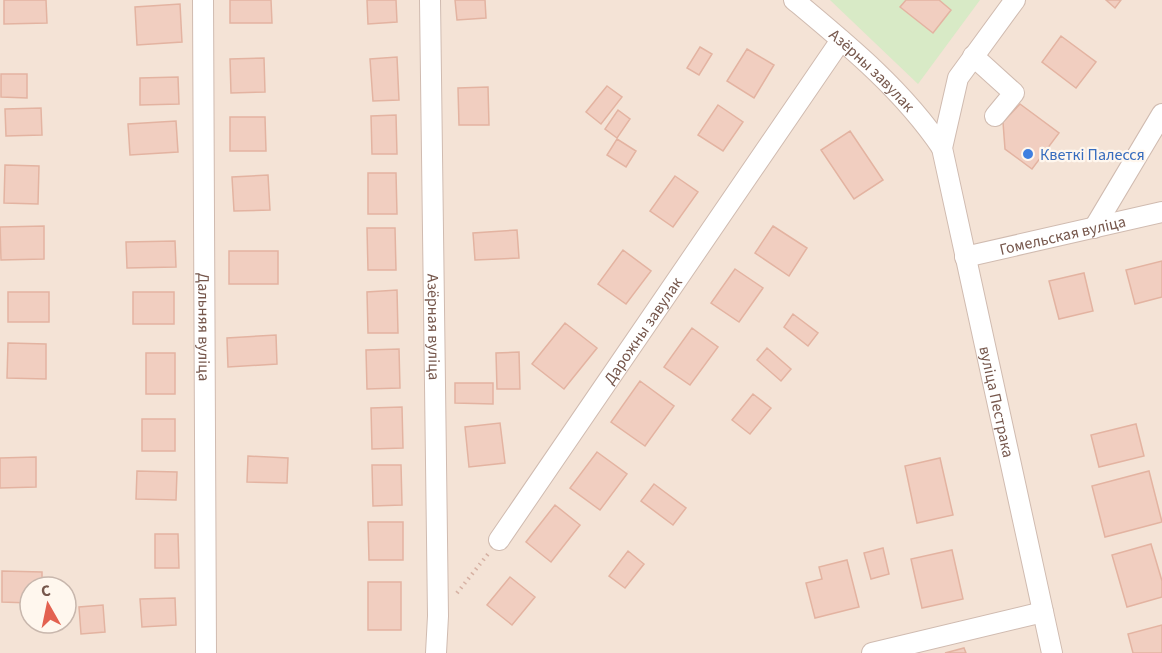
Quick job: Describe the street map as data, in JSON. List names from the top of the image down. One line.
{"streets":{"street":["Азёрны завулак","Гомельская вуліца","Дальняя вуліца","Азёрная вуліца","Дарожны завулак","вуліца Пестрака"]},"crossings":[["Азёрны завулак","Дарожны завулак"],["Азёрны завулак","вуліца Пестрака"],["Гомельская вуліца","вуліца Пестрака"]],"places":["Кветкі Палесся"],"north":"top"}
